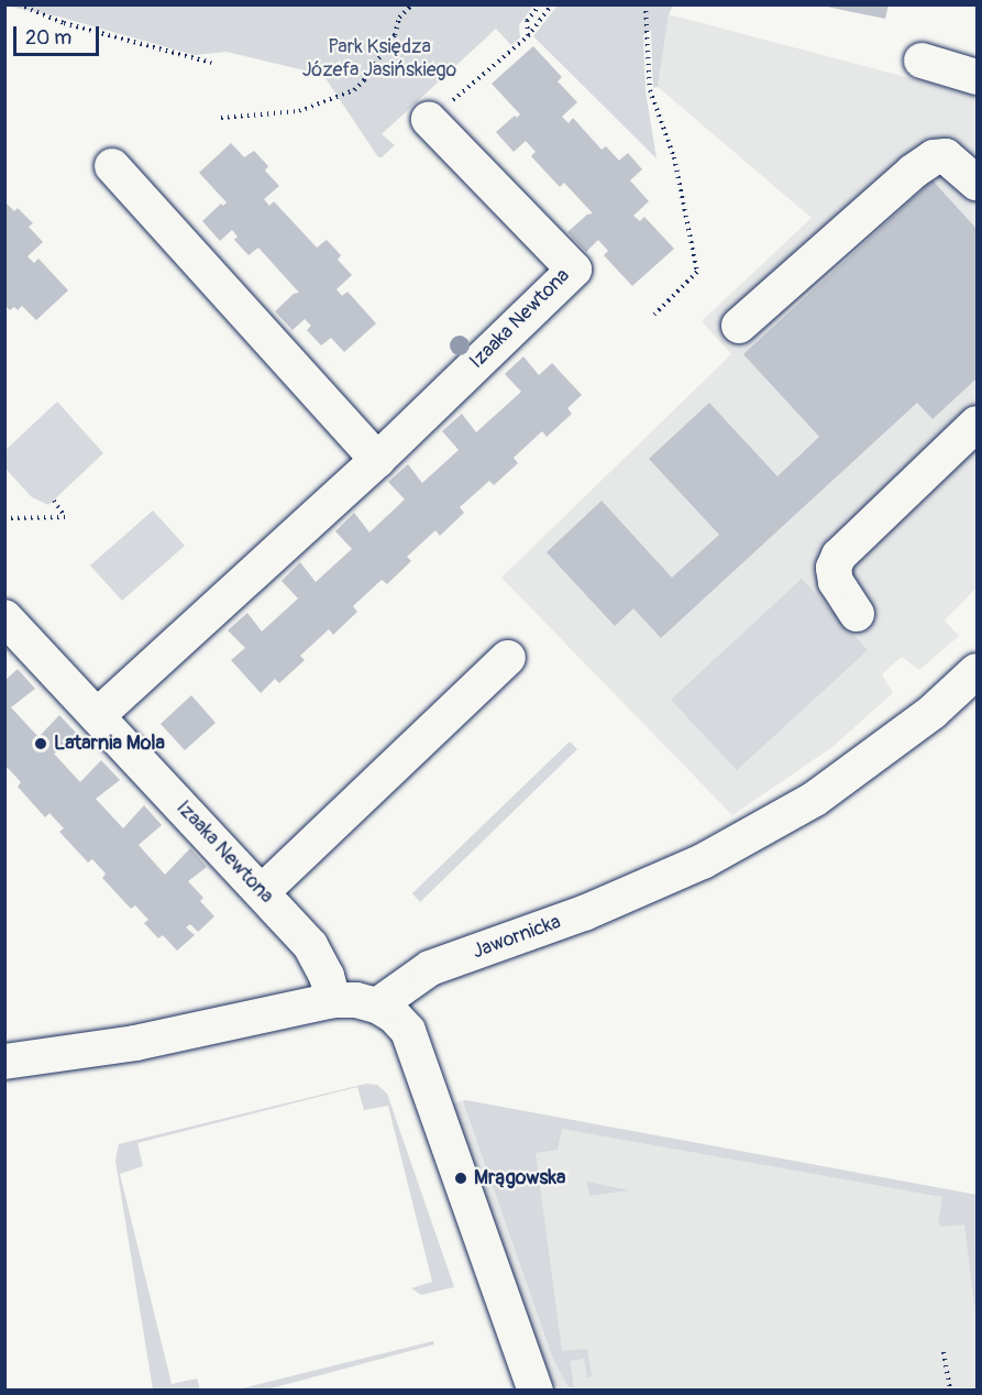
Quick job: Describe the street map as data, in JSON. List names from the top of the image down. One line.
{"streets":{"street":["Izaaka Newtona","Jawornicka"]},"parks":["Park Księdza Józefa Jasińskiego"],"places":["Latarnia Mola","Mrągowska"],"scale_bar":"20 m"}
